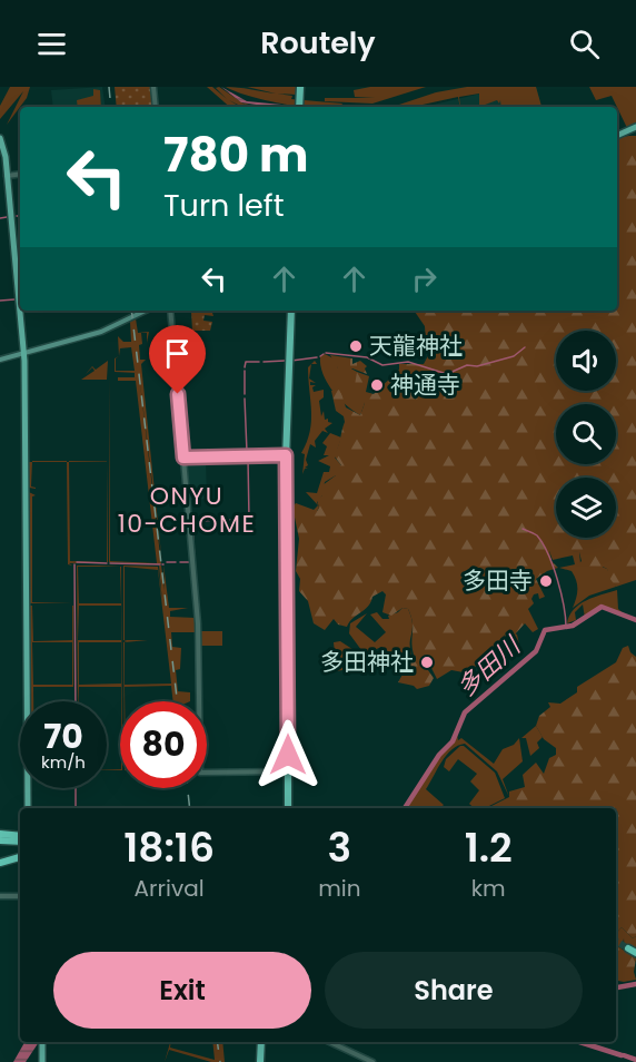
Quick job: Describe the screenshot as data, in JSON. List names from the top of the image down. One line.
{"districts":["ONYU 10-CHOME"],"water":["多田川"],"places":["天龍神社","神通寺","多田寺","多田神社"],"page":{"header":"Routely","turn":["780 m","Turn left"],"speed":"70 km/h","limit":"80","eta":["18:16","Arrival","3","min","1.2","km"],"buttons":["Exit","Share"]}}
